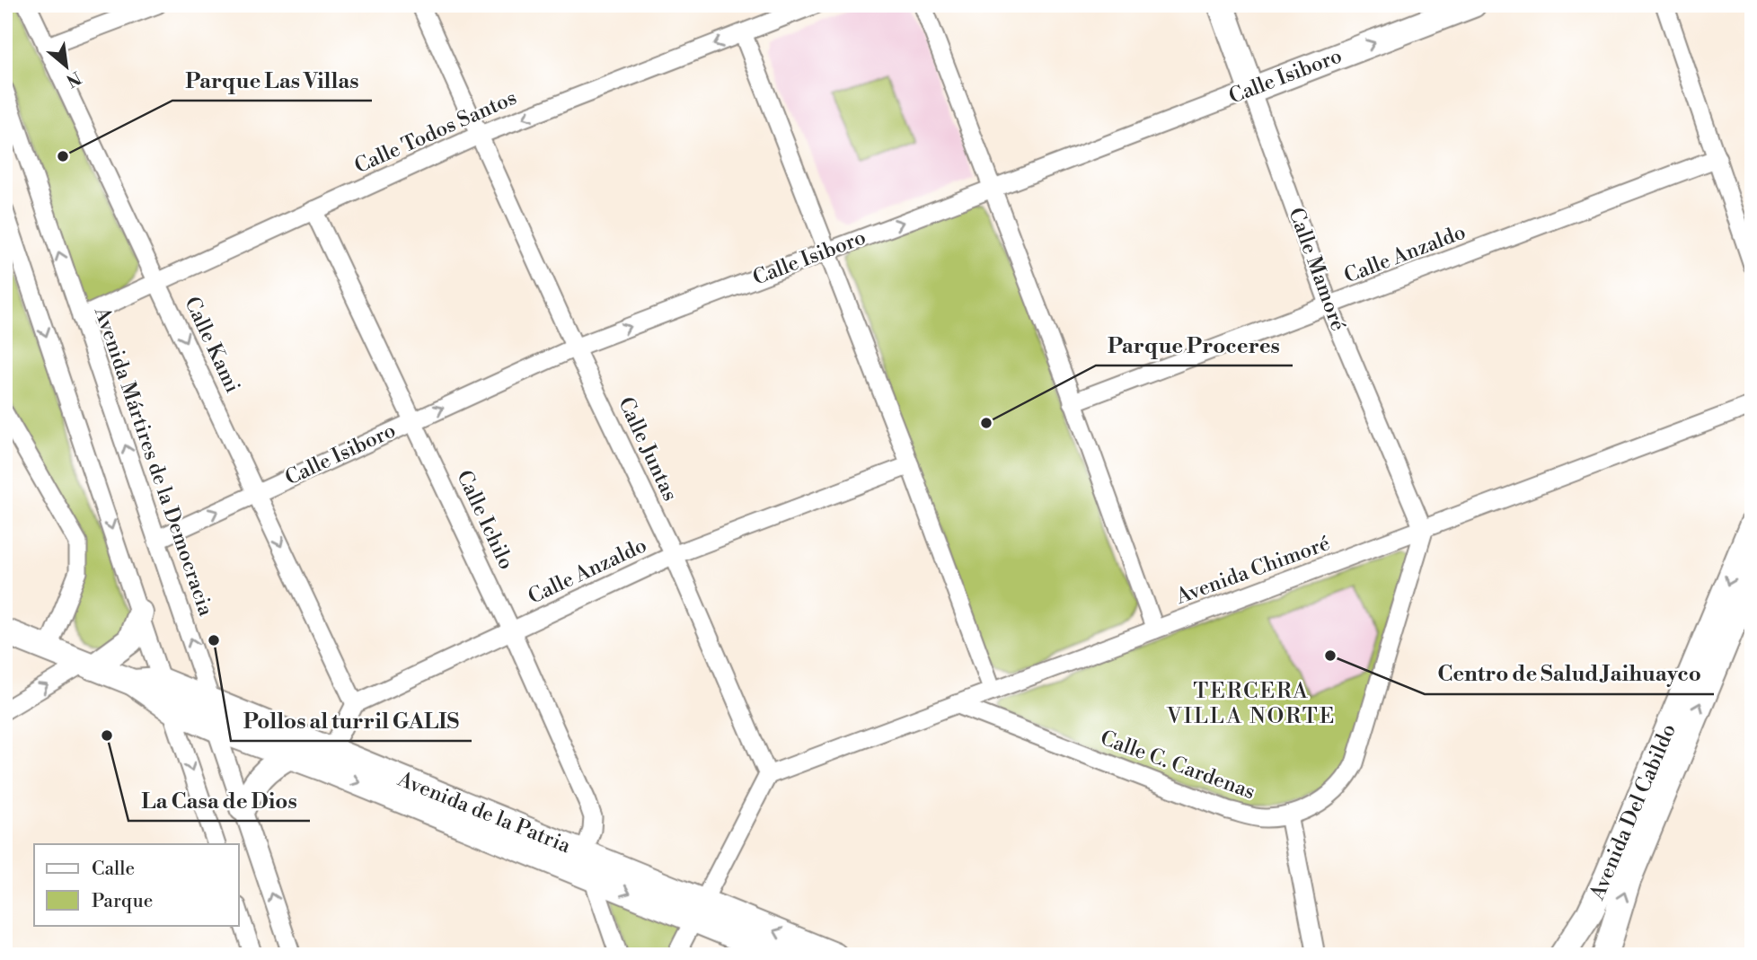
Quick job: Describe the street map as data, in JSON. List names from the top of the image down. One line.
{"streets":{"main road":["Calle Isiboro","Calle Mamoré","Avenida Del Cabildo","Avenida de la Patria"],"street":["Calle Todos Santos","Calle Anzaldo","Calle Kami","Calle Juntas","Avenida Mártires de la Democracia","Calle Ichilo","Avenida Chimoré","Calle C. Cardenas"]},"crossings":[["Calle Isiboro","Calle Mamoré"],["Calle Isiboro","Calle Kami"],["Calle Isiboro","Calle Juntas"],["Calle Isiboro","Avenida Mártires de la Democracia"],["Calle Isiboro","Calle Ichilo"],["Calle Todos Santos","Calle Kami"],["Calle Todos Santos","Calle Juntas"],["Calle Todos Santos","Avenida Mártires de la Democracia"],["Calle Todos Santos","Calle Ichilo"],["Calle Anzaldo","Calle Mamoré"],["Calle Anzaldo","Calle Kami"],["Calle Anzaldo","Calle Juntas"],["Calle Anzaldo","Calle Ichilo"],["Calle Mamoré","Avenida Chimoré"],["Calle Mamoré","Calle C. Cardenas"],["Calle Juntas","Avenida Chimoré"],["Avenida Mártires de la Democracia","Avenida de la Patria"],["Calle Ichilo","Avenida de la Patria"],["Avenida Chimoré","Calle C. Cardenas"]],"one_way":["Calle Isiboro","Calle Todos Santos"],"districts":["TERCERA VILLA NORTE"],"places":["Parque Las Villas","Parque Proceres","Pollos al turril GALIS","Centro de Salud Jaihuayco","La Casa de Dios"],"legend":["Calle","Parque"],"north":"bottom right"}
